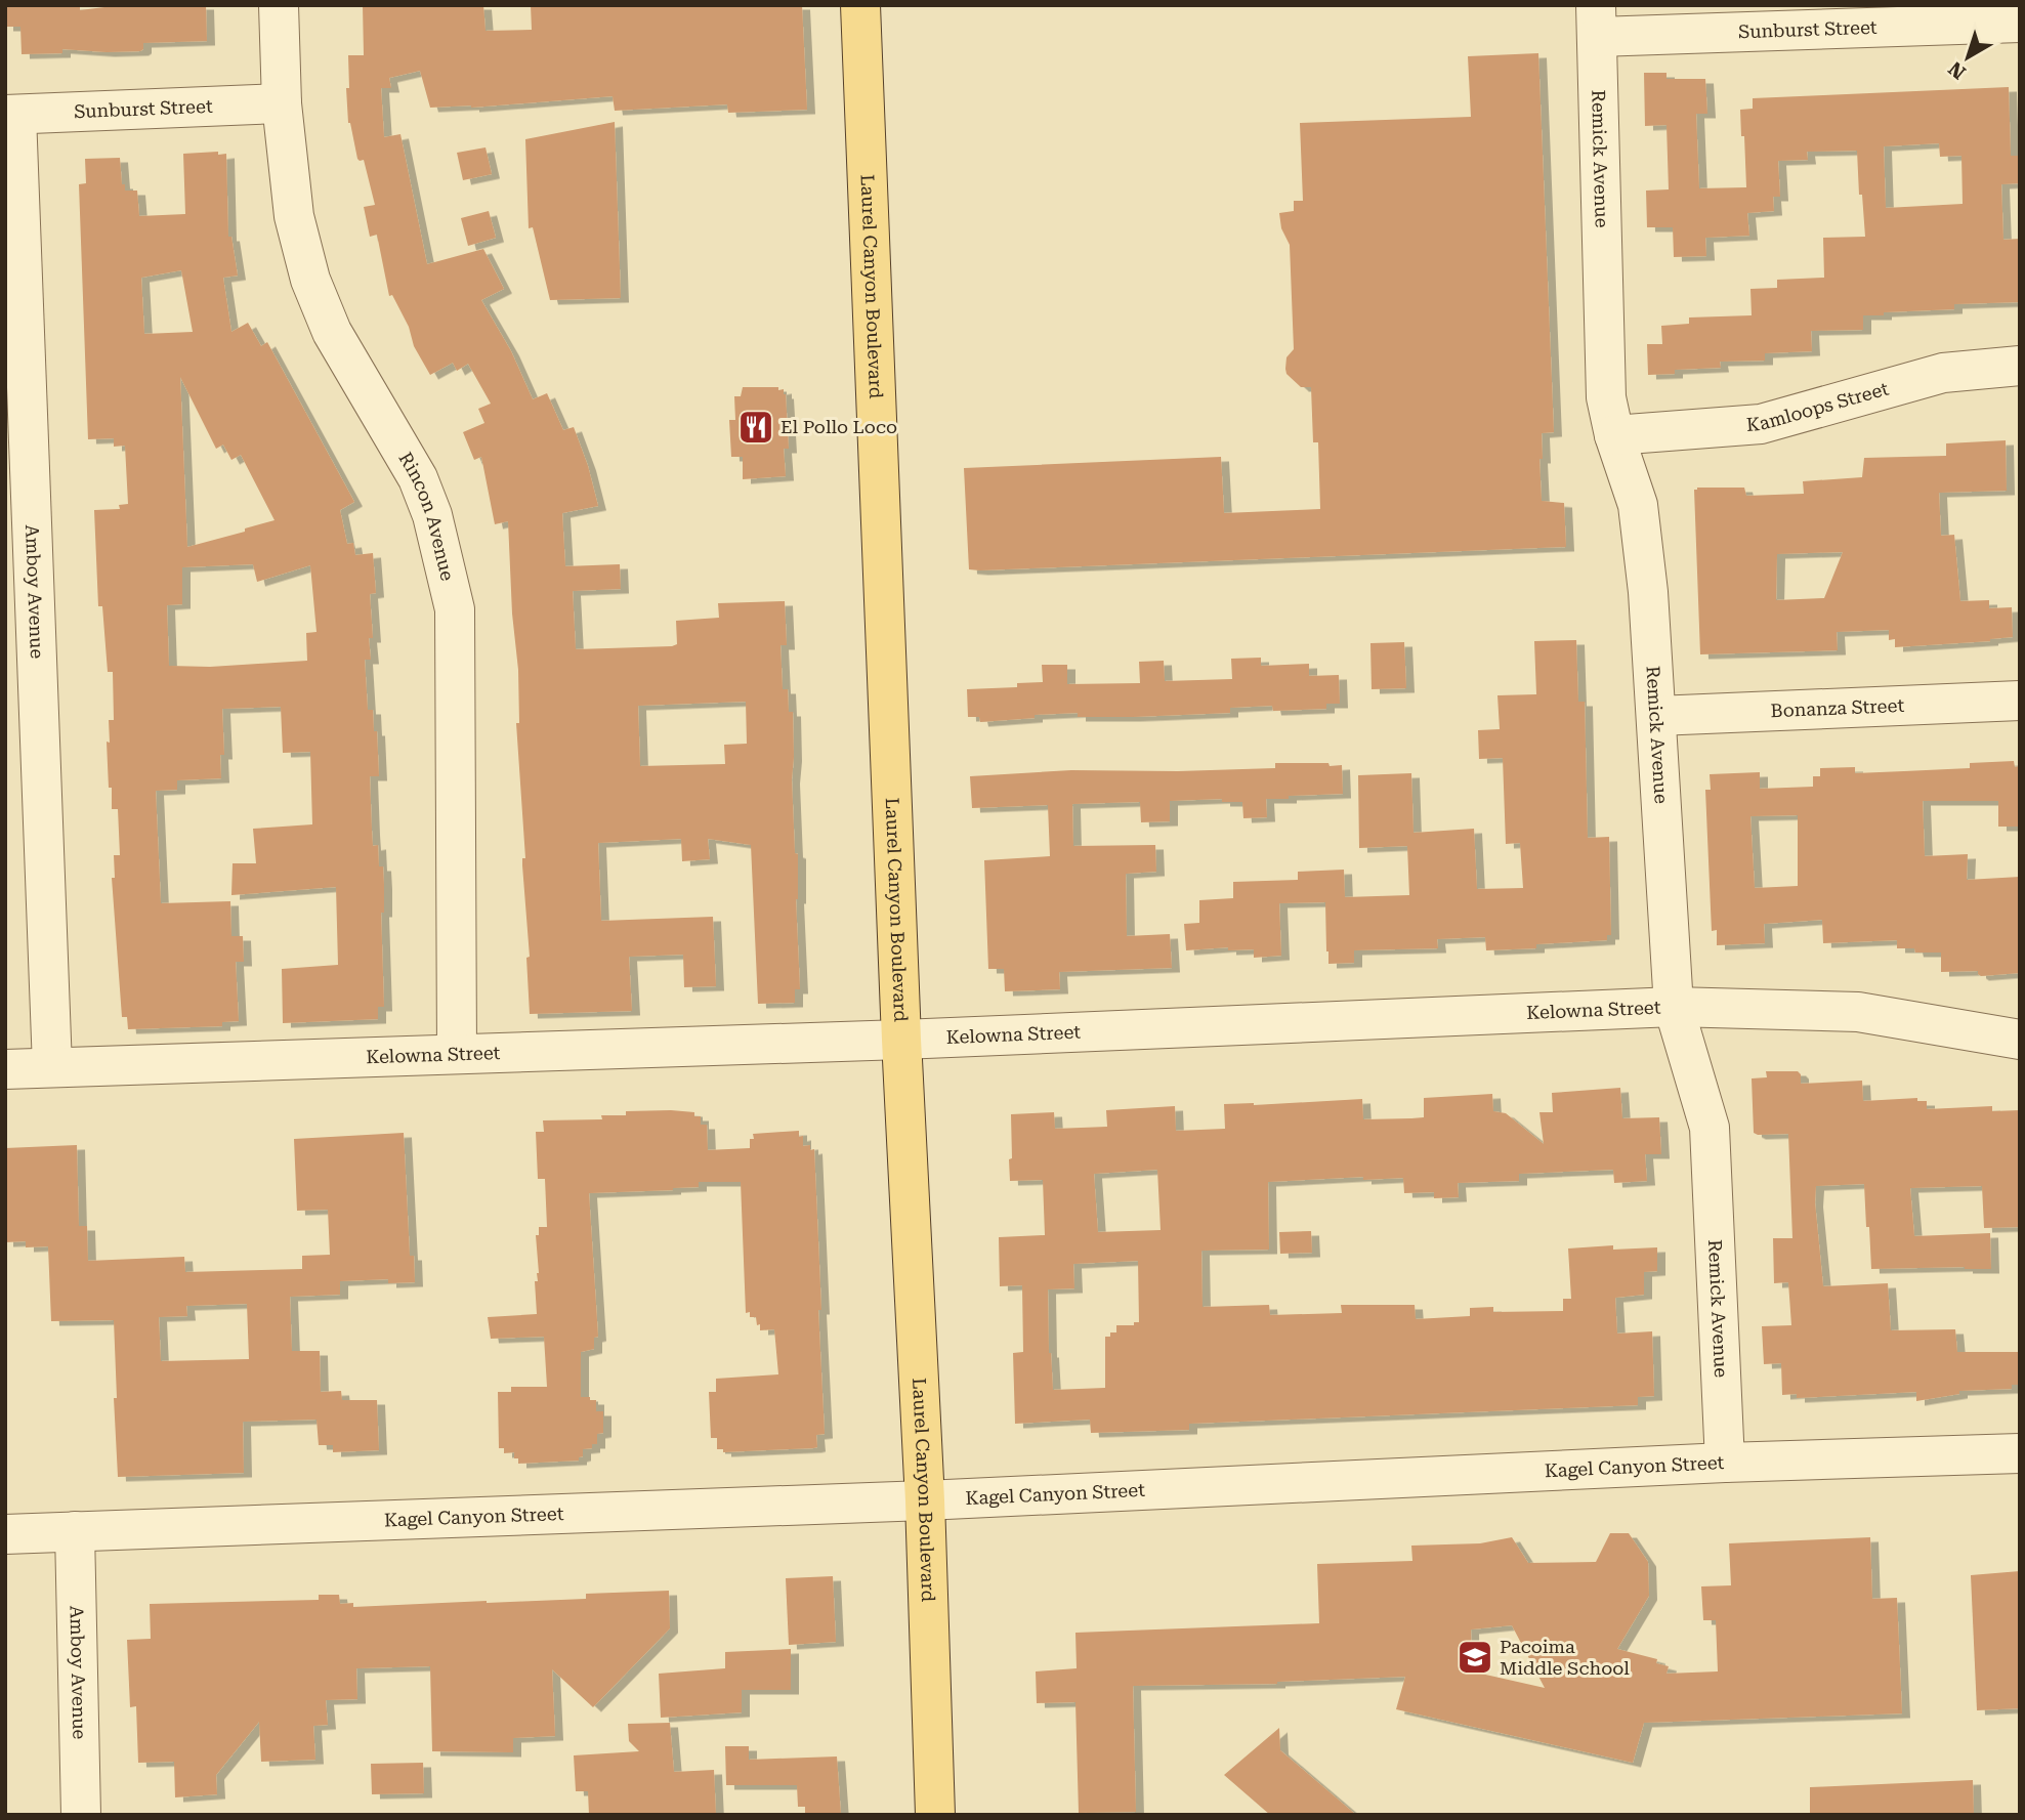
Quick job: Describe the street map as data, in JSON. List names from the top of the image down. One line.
{"streets":{"main road":["Laurel Canyon Boulevard"],"street":["Sunburst Street","Remick Avenue","Kamloops Street","Rincon Avenue","Amboy Avenue","Bonanza Street","Kelowna Street","Kagel Canyon Street"]},"crossings":[["Sunburst Street","Remick Avenue"],["Sunburst Street","Rincon Avenue"],["Sunburst Street","Amboy Avenue"],["Remick Avenue","Kamloops Street"],["Remick Avenue","Bonanza Street"],["Remick Avenue","Kelowna Street"],["Remick Avenue","Kagel Canyon Street"],["Laurel Canyon Boulevard","Kelowna Street"],["Laurel Canyon Boulevard","Kagel Canyon Street"],["Rincon Avenue","Kelowna Street"],["Amboy Avenue","Kelowna Street"],["Amboy Avenue","Kagel Canyon Street"]],"places":{"restaurant":["El Pollo Loco"],"school or university":["Pacoima Middle School"]},"north":"bottom left"}
